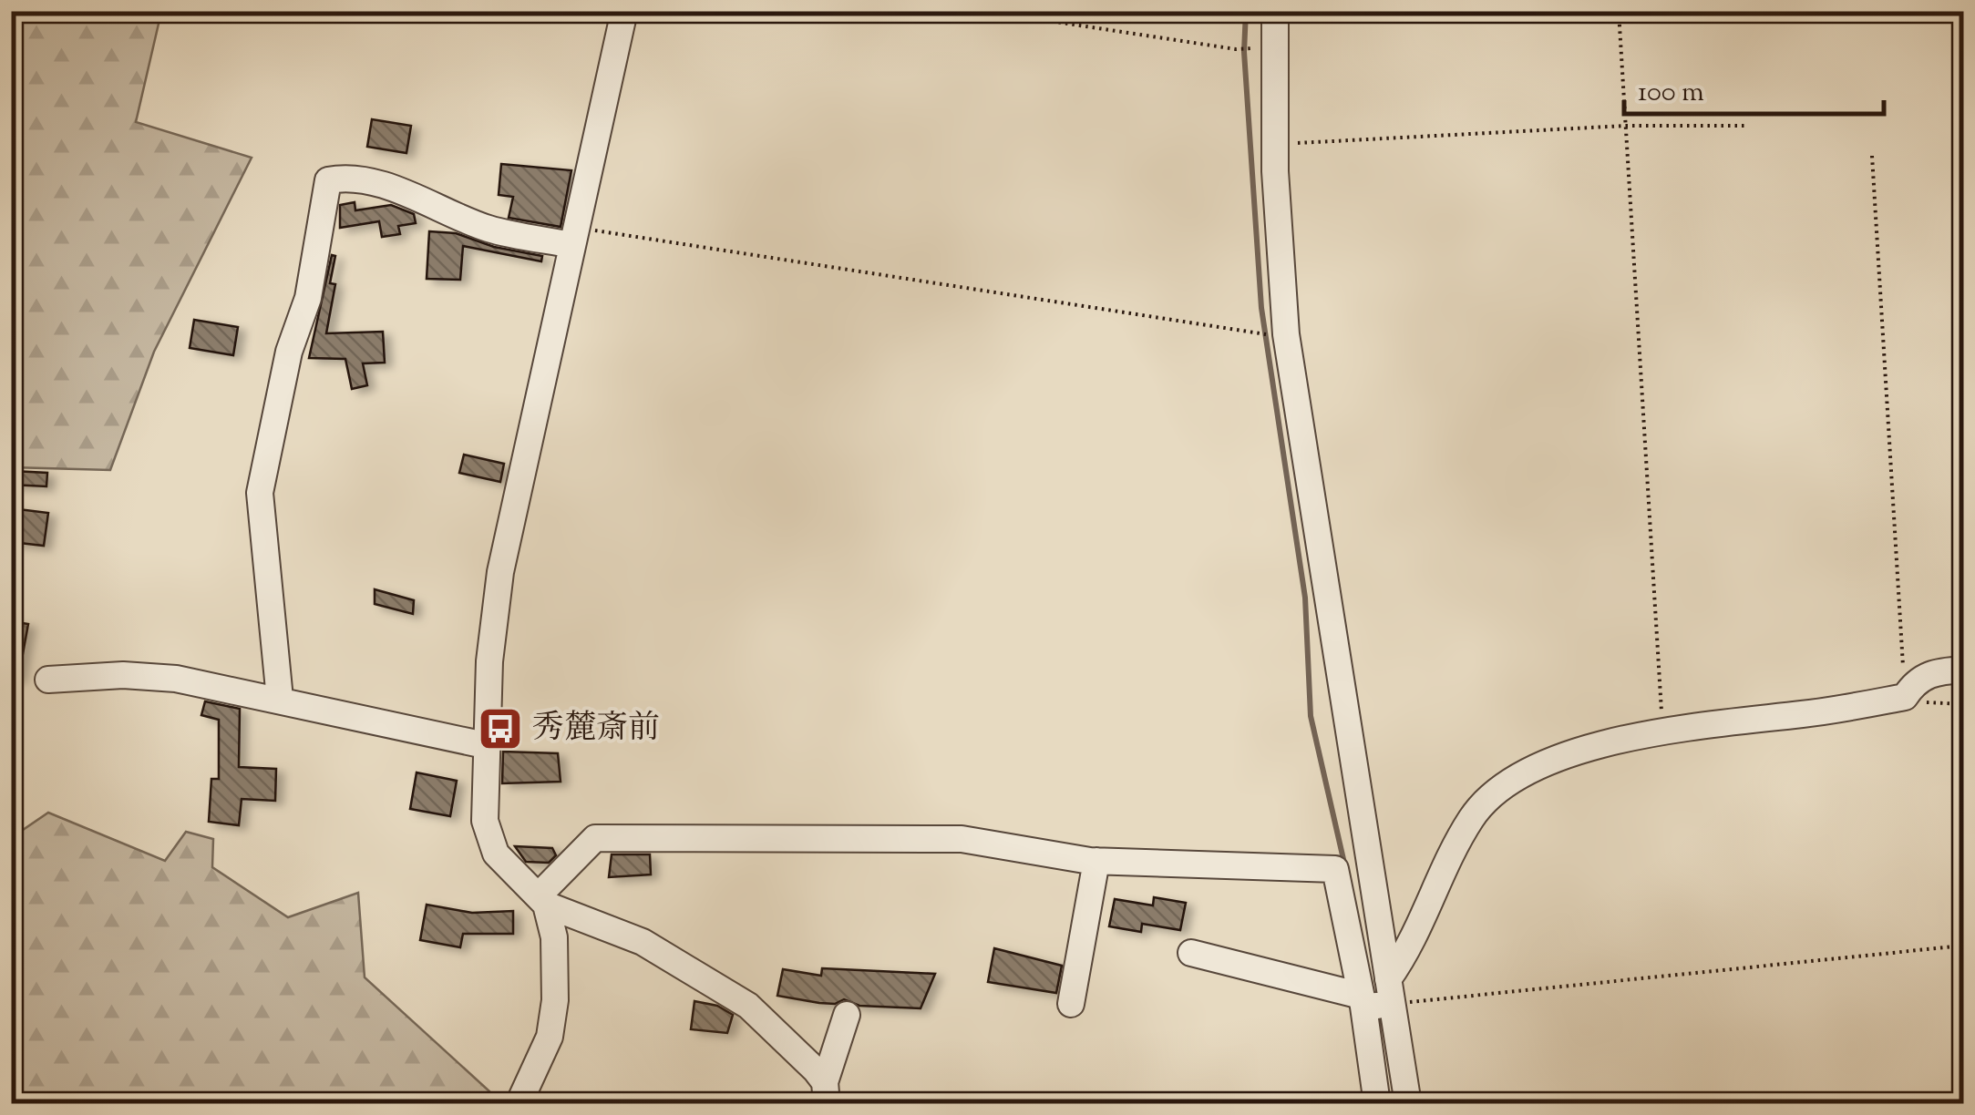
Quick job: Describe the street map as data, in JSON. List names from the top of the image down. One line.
{"places":{"bus stop":["秀麓斎前"]},"scale_bar":"100 m"}
